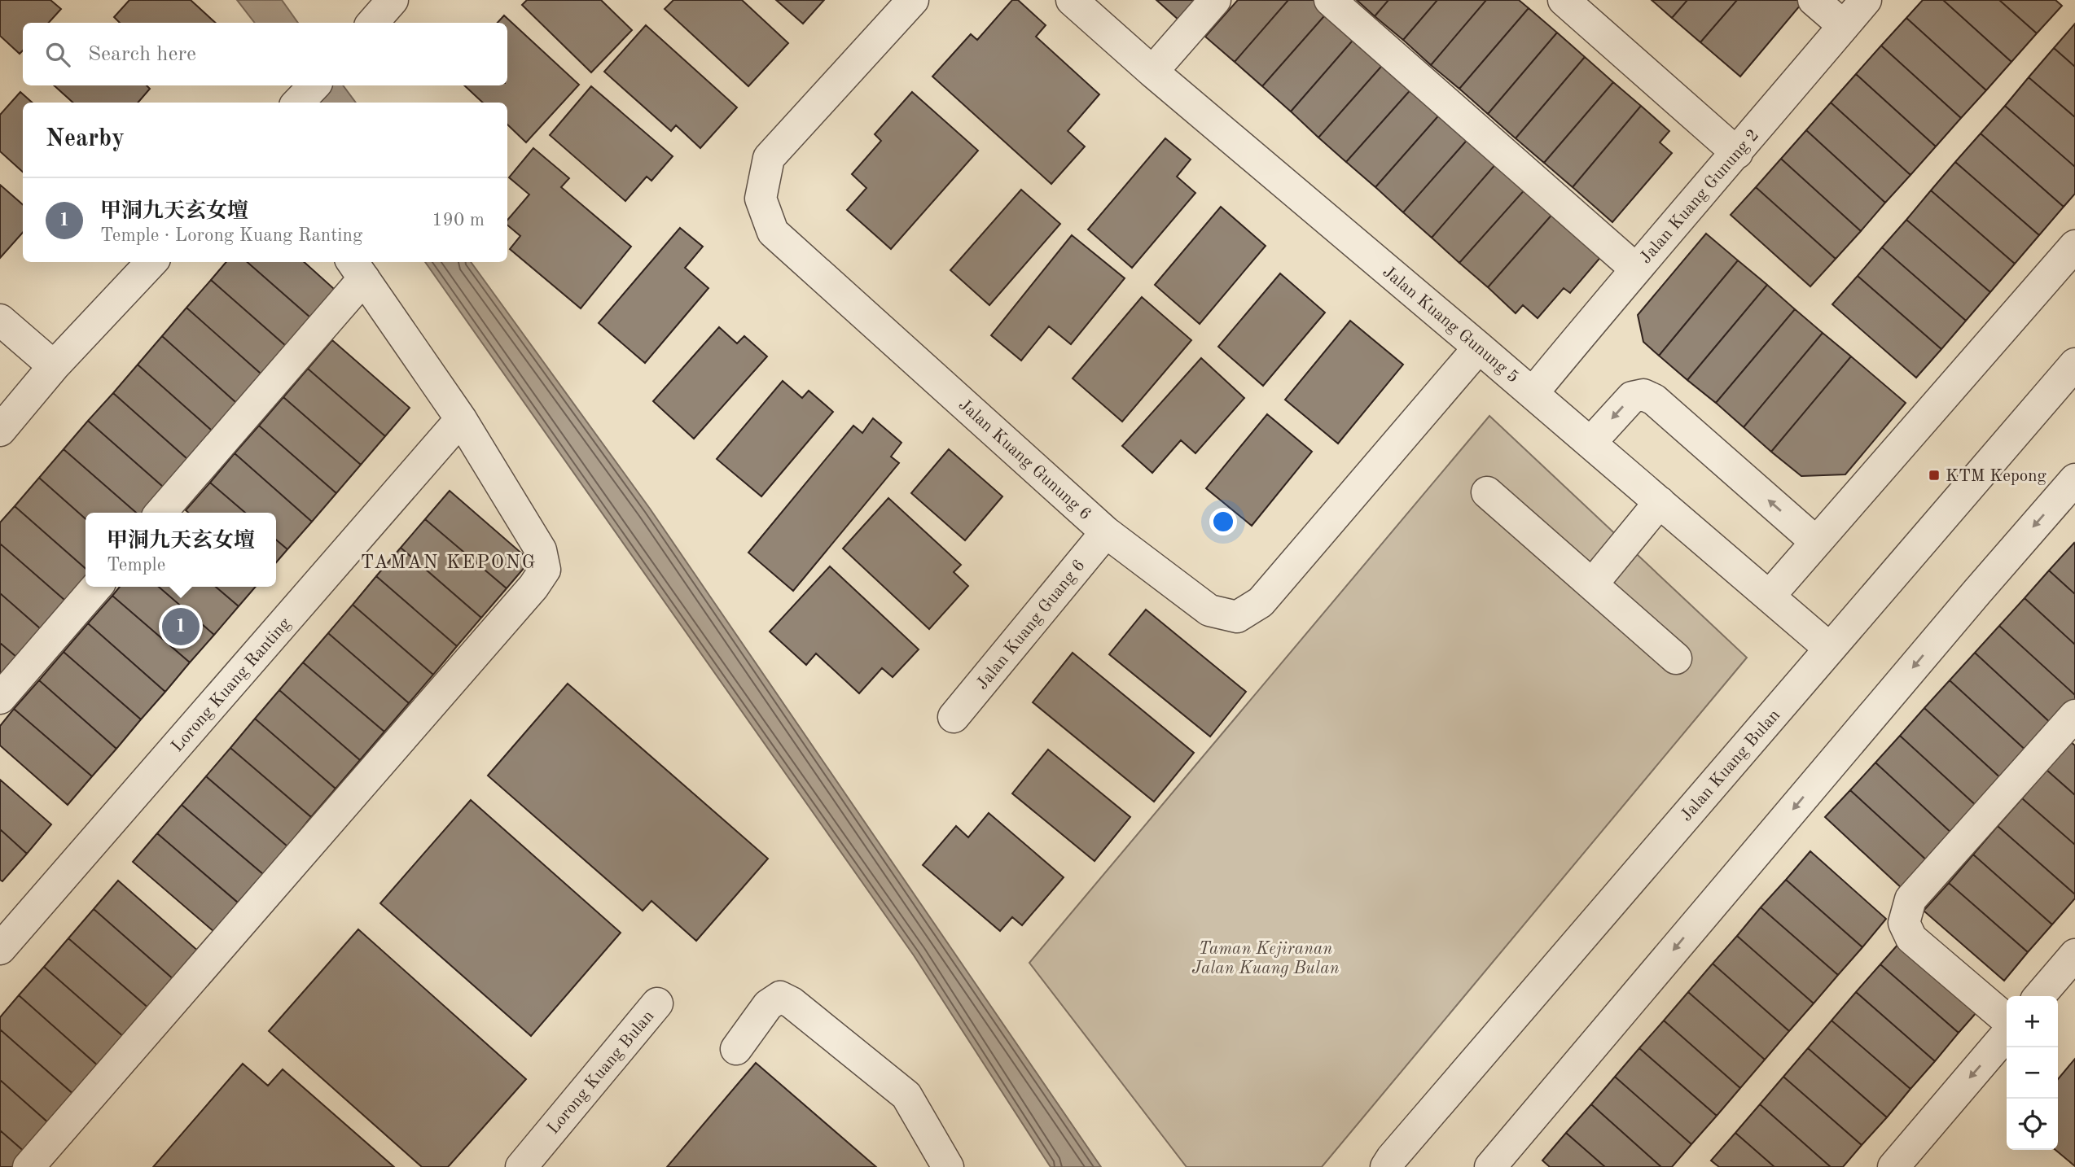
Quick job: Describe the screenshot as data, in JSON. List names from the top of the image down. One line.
{"streets":{"street":["Jalan Kuang Gunung 2","Jalan Kuang Gunung 5","Jalan Kuang Gunung 6","Jalan Kuang Guang 6","Lorong Kuang Ranting","Jalan Kuang Bulan","Lorong Kuang Bulan"]},"crossings":[["Jalan Kuang Gunung 2","Jalan Kuang Gunung 5"],["Jalan Kuang Gunung 5","Jalan Kuang Gunung 6"],["Jalan Kuang Gunung 5","Jalan Kuang Bulan"],["Jalan Kuang Gunung 6","Jalan Kuang Guang 6"]],"districts":["TAMAN KEPONG"],"parks":["Taman Kejiranan Jalan Kuang Bulan"],"places":{"transit":["KTM Kepong"]},"page":{"search":"Search here","heading":"Nearby","list":[{"mark":"1","name":"甲洞九天玄女壇","note":"Temple · Lorong Kuang Ranting","value":"190 m"}],"popup":["甲洞九天玄女壇","Temple"],"pins":"1","map_buttons":["+","−"]}}
